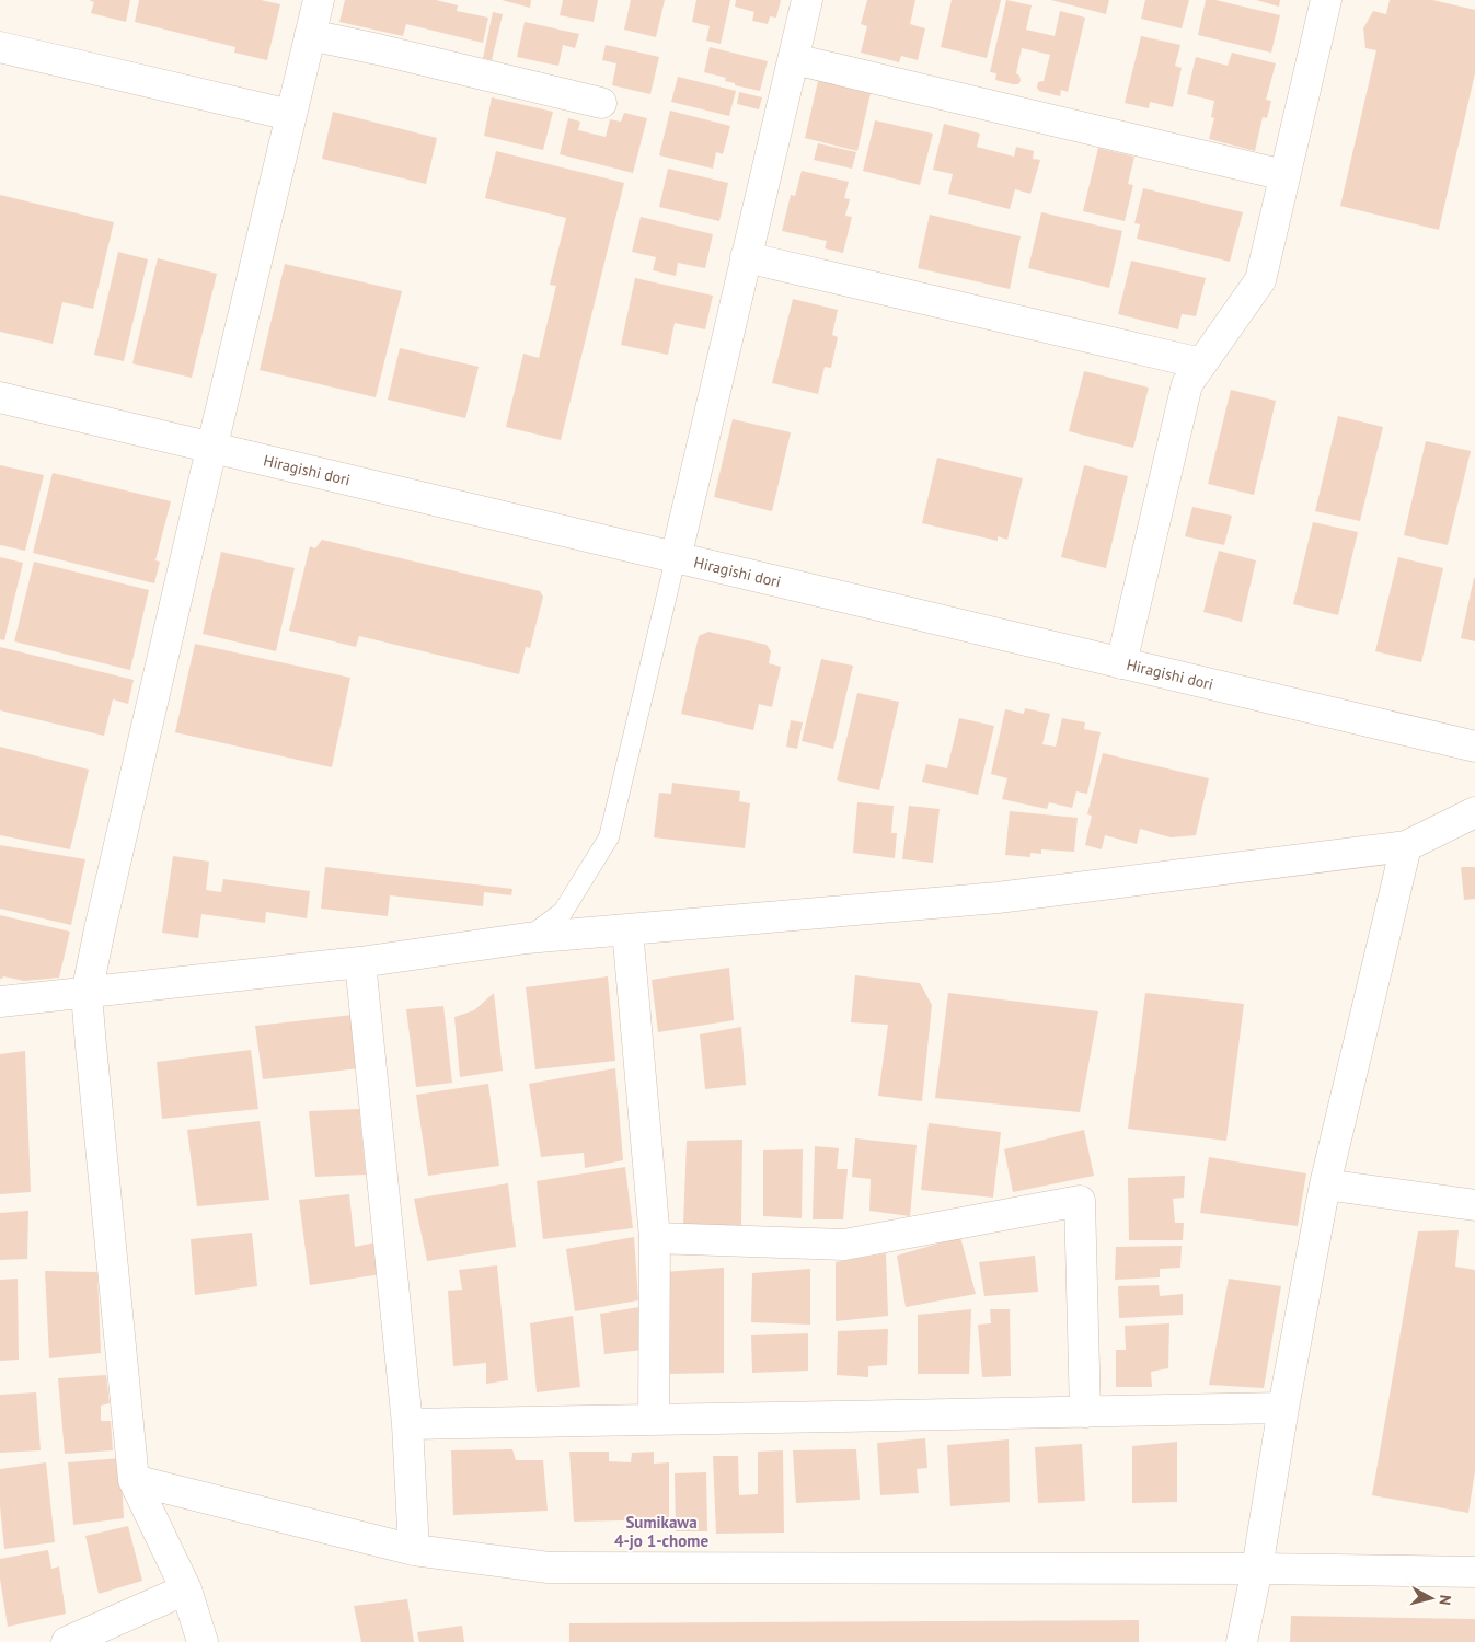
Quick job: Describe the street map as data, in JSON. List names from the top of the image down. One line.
{"streets":{"street":["Hiragishi dori"]},"districts":["Sumikawa 4-jo 1-chome"],"north":"right"}
